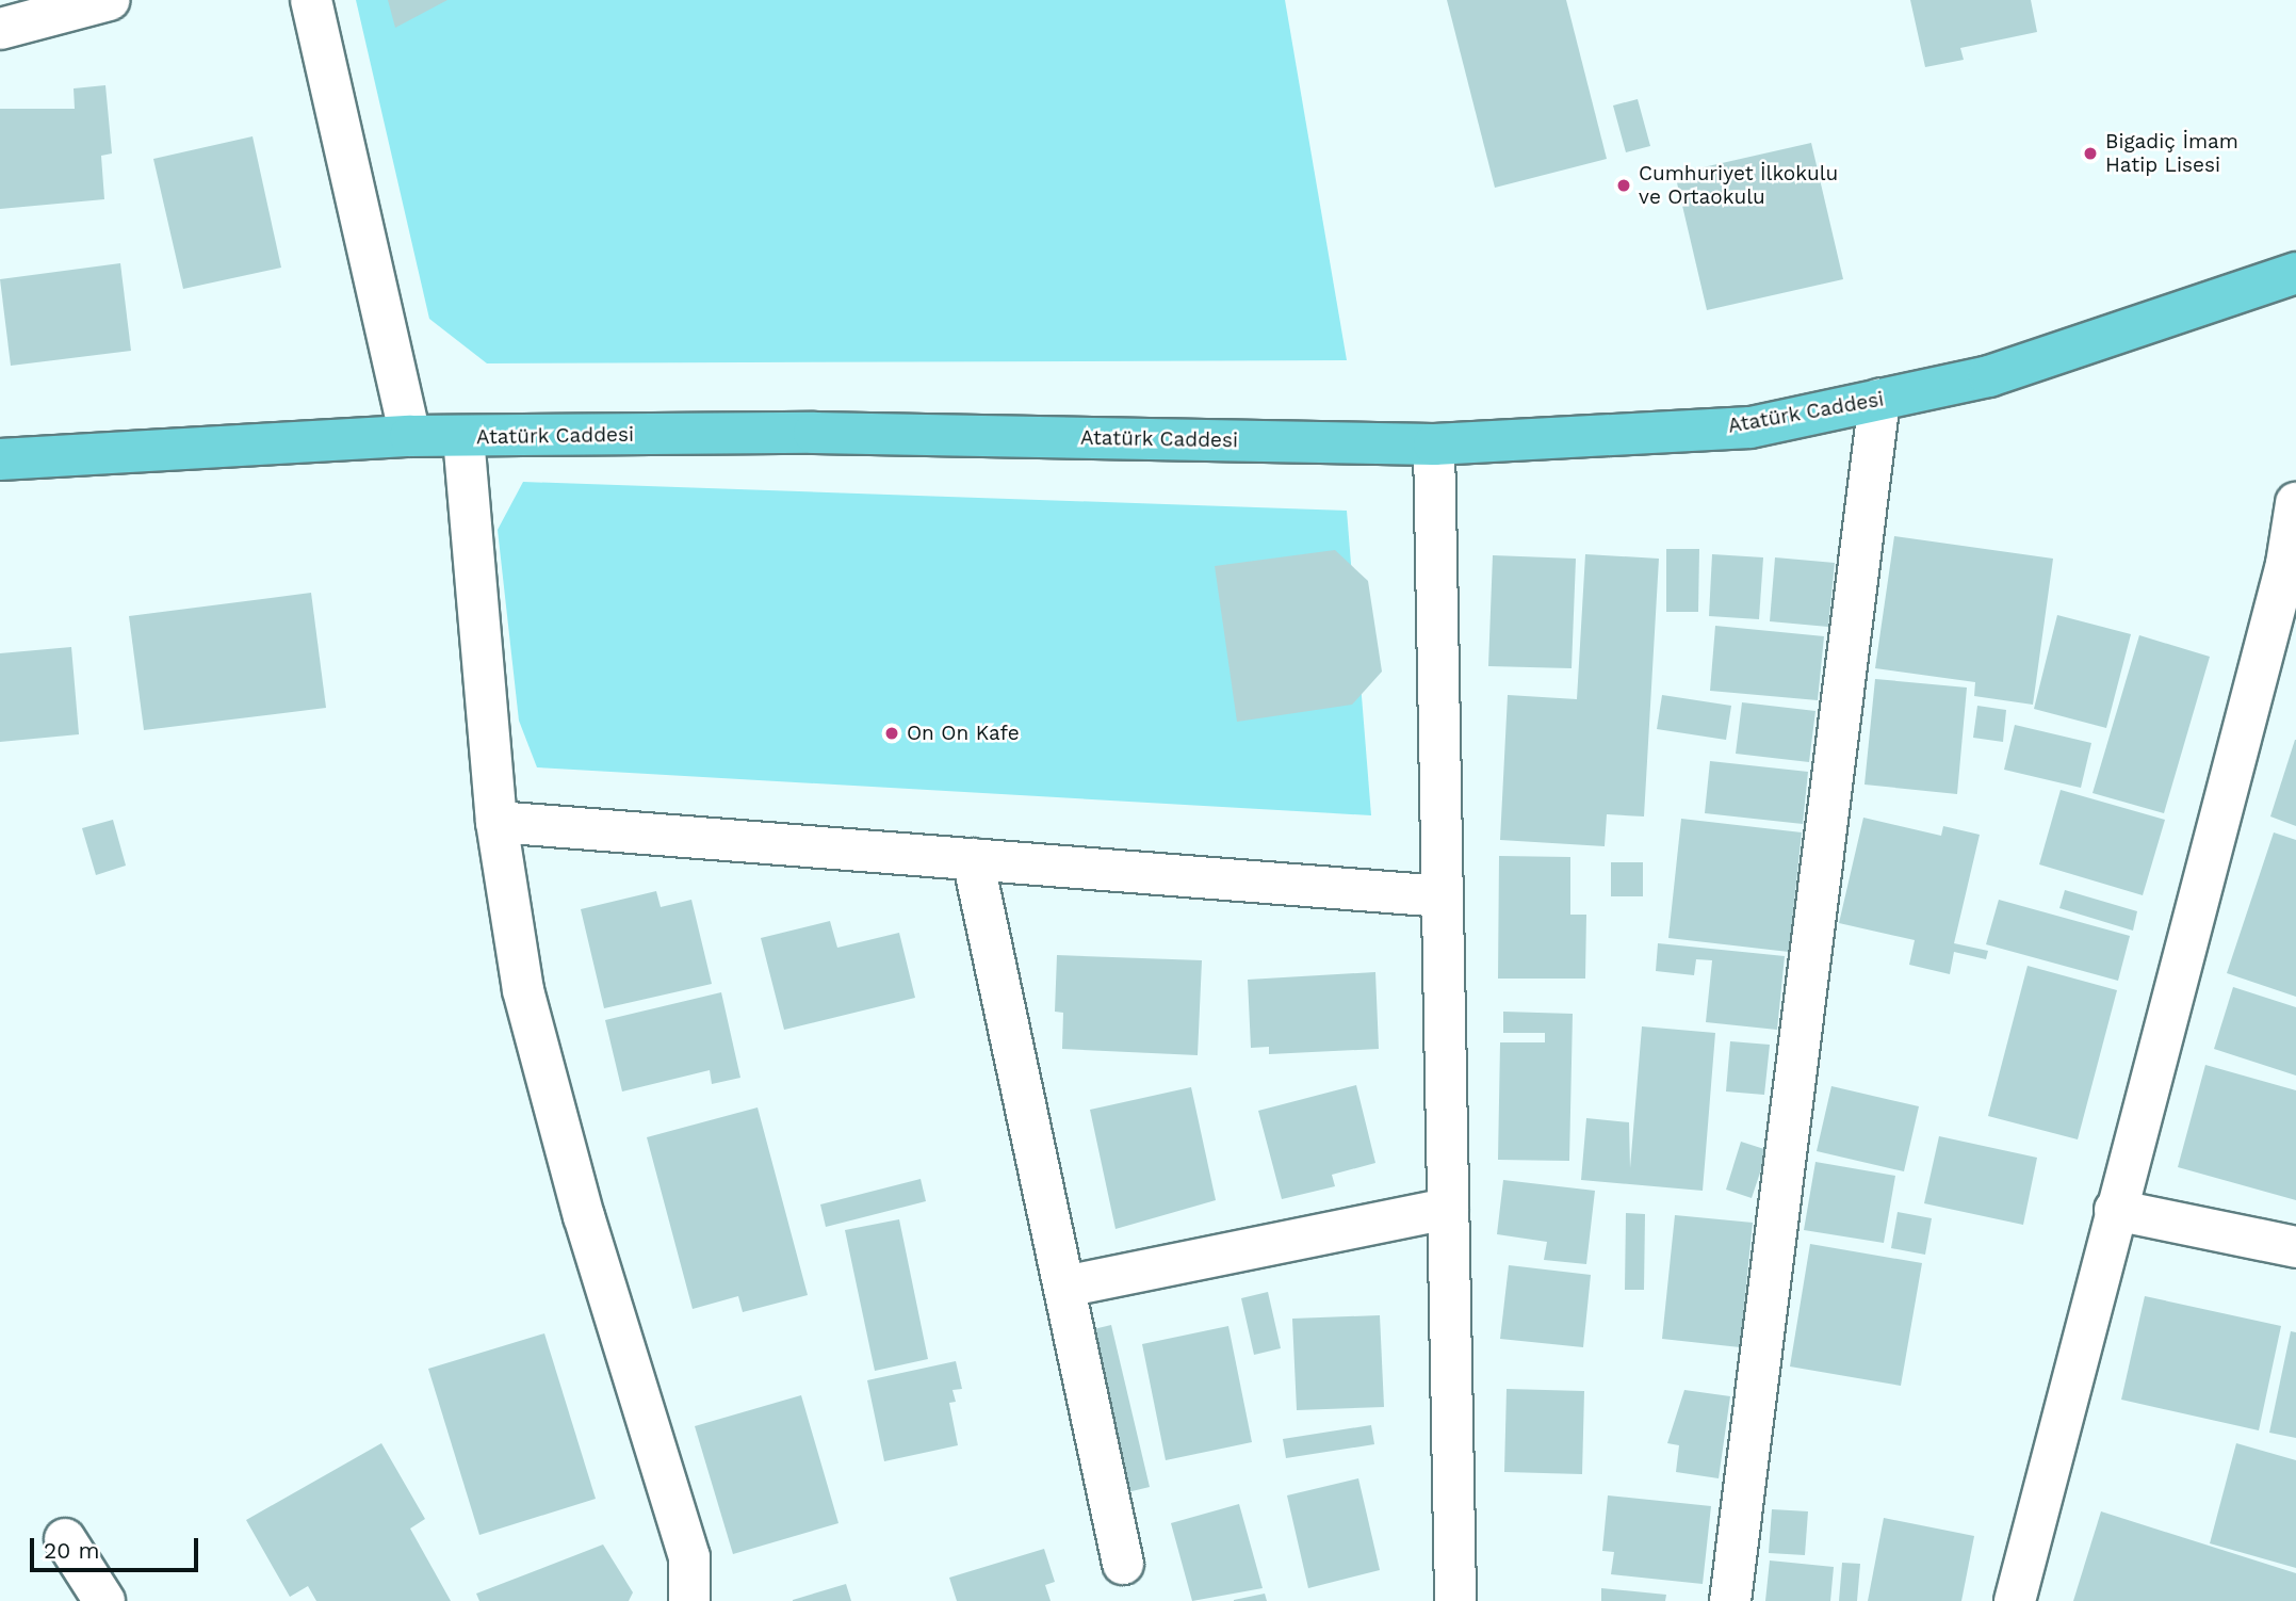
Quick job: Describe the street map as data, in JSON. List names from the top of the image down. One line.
{"streets":{"main road":["Atatürk Caddesi"]},"places":["Bigadiç İmam Hatip Lisesi","Cumhuriyet İlkokulu ve Ortaokulu","On On Kafe"],"scale_bar":"20 m"}
